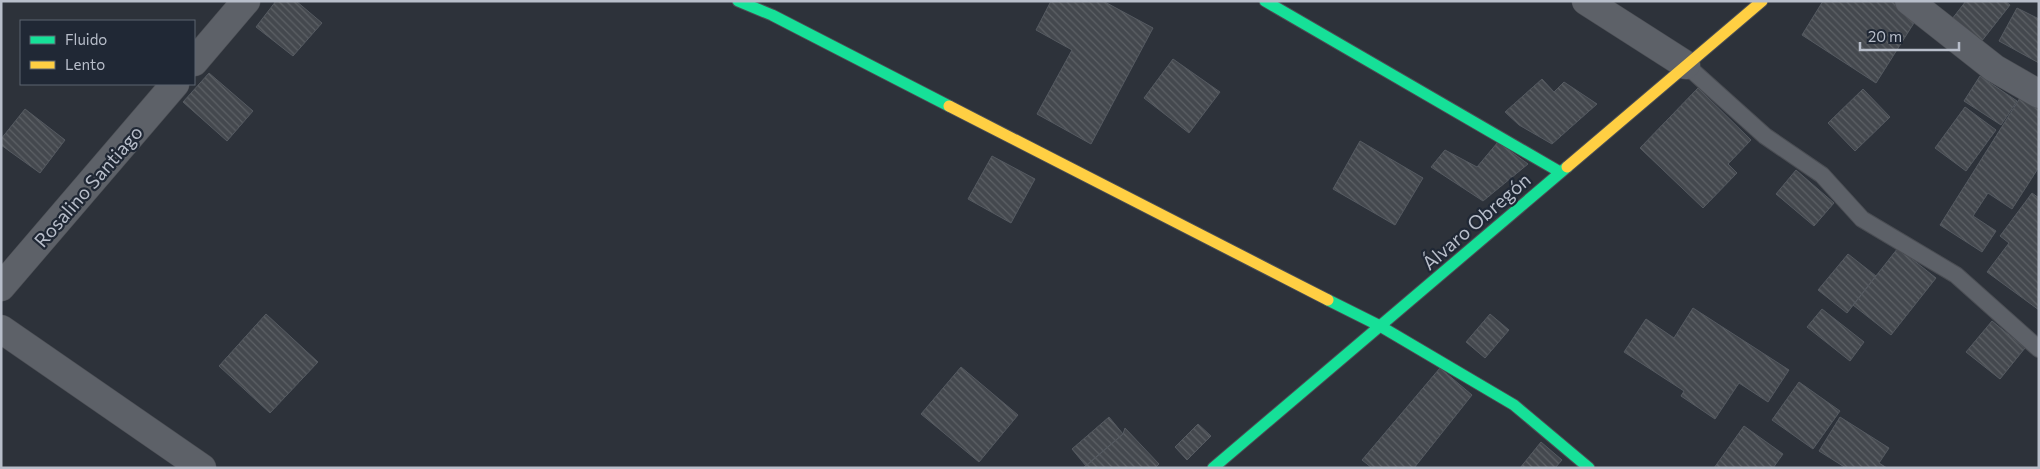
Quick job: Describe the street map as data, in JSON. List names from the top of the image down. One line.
{"streets":{"street":["Rosalino Santiago","Álvaro Obregón"]},"legend":["Fluido","Lento"],"scale_bar":"20 m"}
